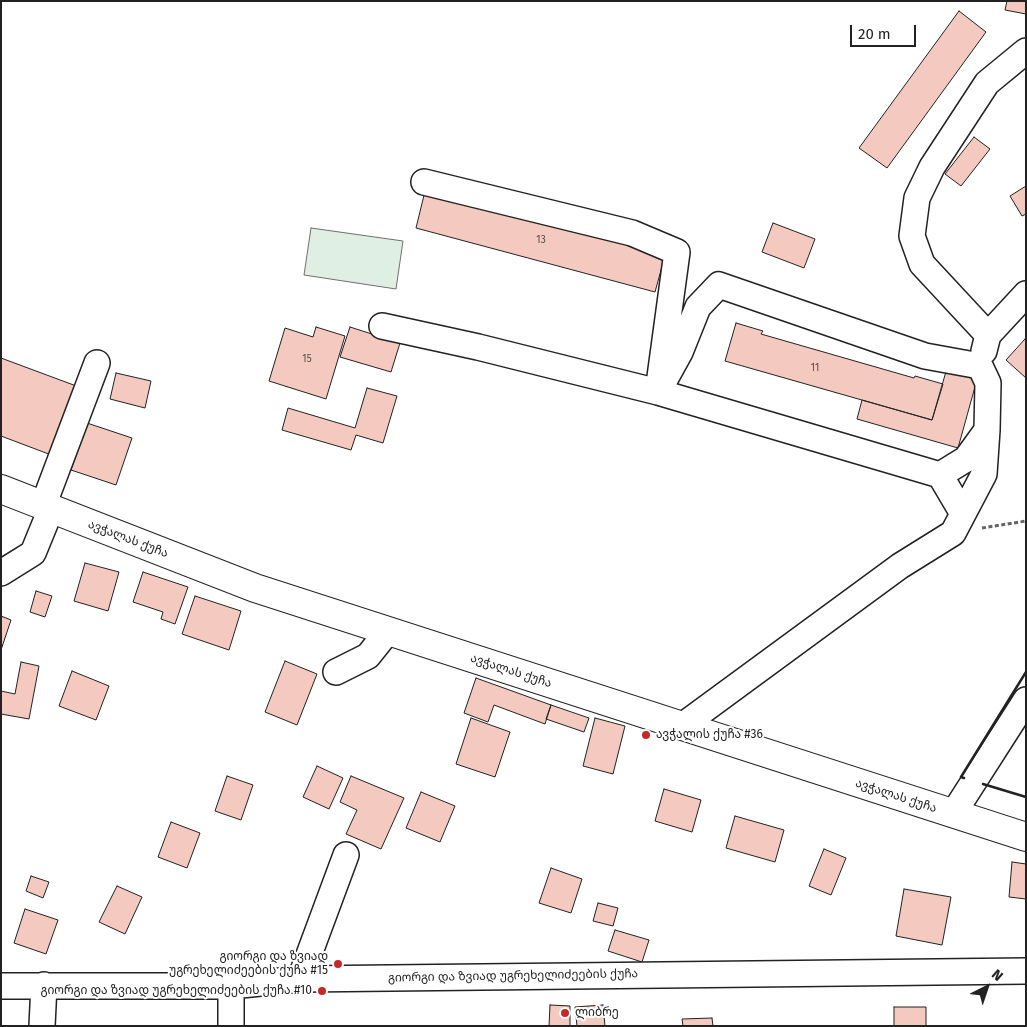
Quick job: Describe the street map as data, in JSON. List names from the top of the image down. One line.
{"streets":{"highway":["ავჭალას ქუჩა"],"street":["გიორგი და ზვიად უგრეხელიძეების ქუჩა"]},"places":["ავჭალის ქუჩა #36","გიორგი და ზვიად უგრეხელიძეების ქუჩა #15","გიორგი და ზვიად უგრეხელიძეების ქუჩა #10","ლიბრე"],"house_numbers":["13","15","11"],"scale_bar":"20 m","north":"top right"}
